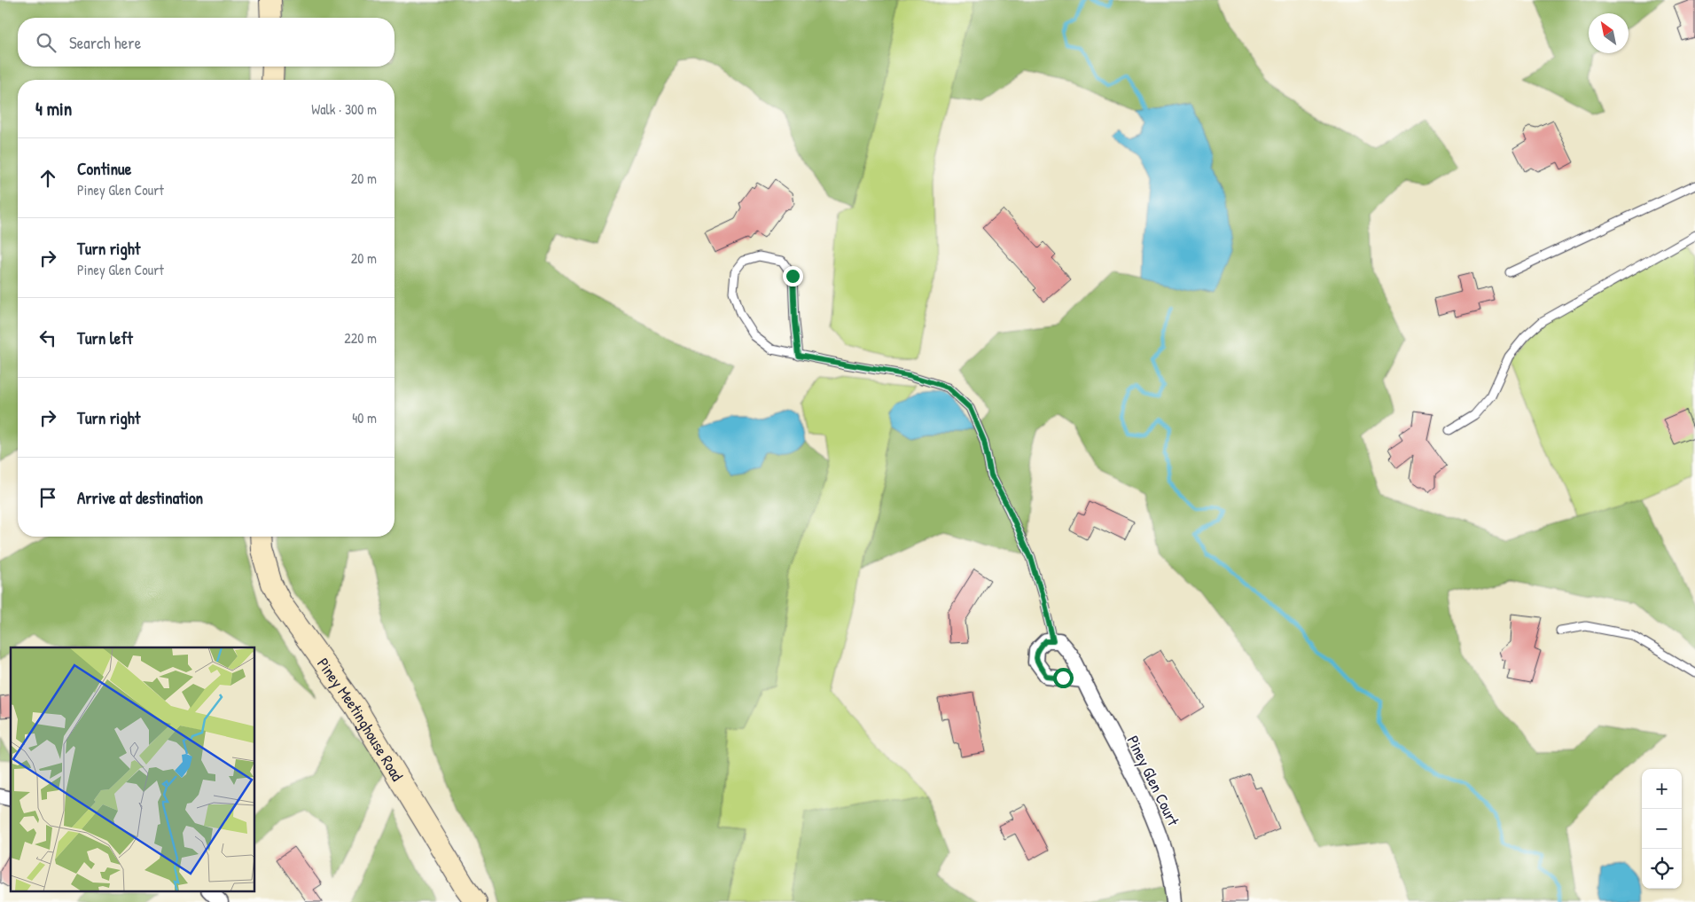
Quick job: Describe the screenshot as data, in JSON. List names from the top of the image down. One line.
{"streets":{"main road":["Piney Meetinghouse Road"],"street":["Piney Glen Court"]},"north":"top left","page":{"search":"Search here","heading":["4 min","Walk · 300 m"],"list":[["Continue","Piney Glen Court","20 m"],["Turn right","Piney Glen Court","20 m"],["Turn left","220 m"],["Turn right","40 m"],"Arrive at destination"],"map_buttons":["+","−"]}}
